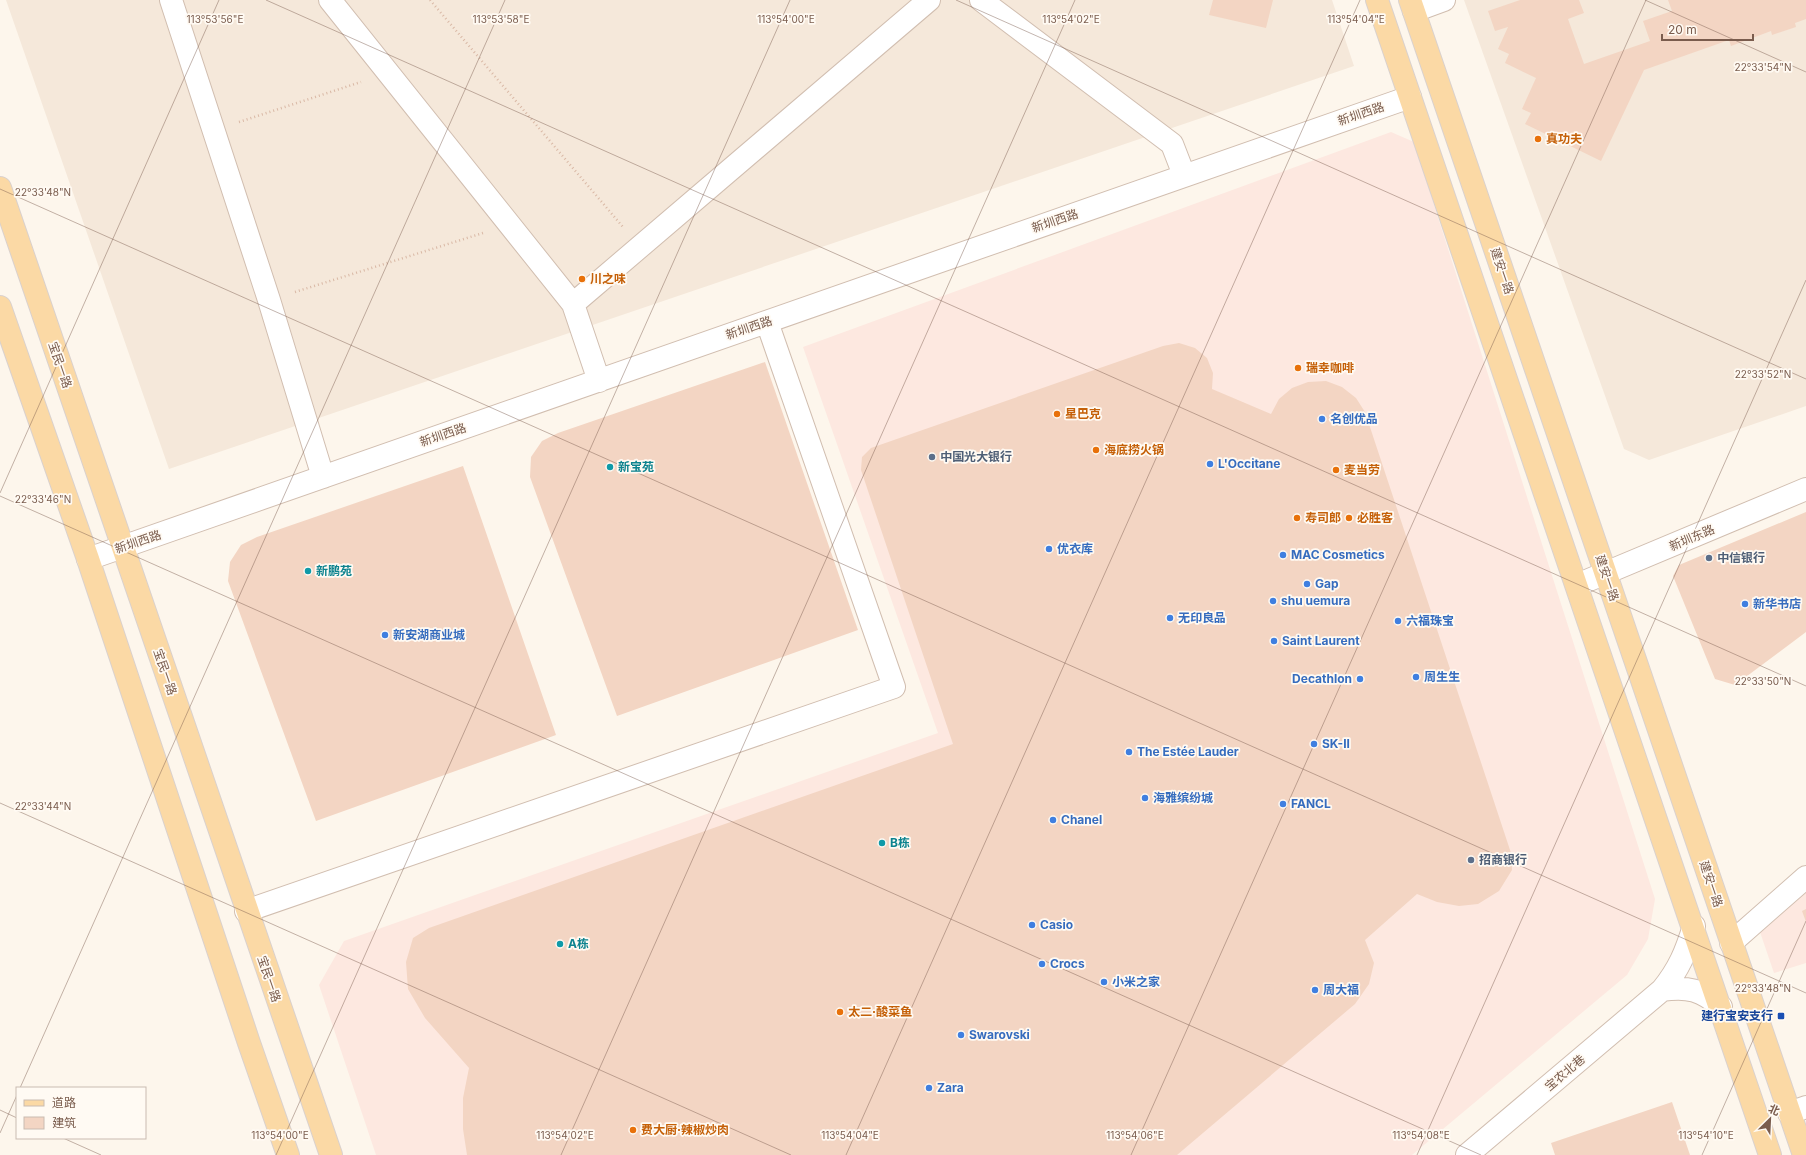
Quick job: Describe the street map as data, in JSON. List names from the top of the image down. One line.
{"streets":{"main road":["建安一路","宝民一路"],"street":["新圳西路","新圳东路","宝农北巷"]},"crossings":[["新圳西路","宝民一路"],["建安一路","新圳东路"]],"places":{"other":["真功夫","川之味","瑞幸咖啡","星巴克","名创优品","海底捞火锅","中国光大银行","L'Occitane","新宝苑","麦当劳","寿司郎","必胜客","优衣库","MAC Cosmetics","中信银行","新鹏苑","Gap","shu uemura","新华书店","无印良品","六福珠宝","新安湖商业城","Saint Laurent","周生生","Decathlon","SK-II","The Estée Lauder","海雅缤纷城","FANCL","Chanel","B栋","招商银行","Casio","A栋","Crocs","小米之家","周大福","太二·酸菜鱼","Swarovski","Zara","费大厨·辣椒炒肉"],"transit":["建行宝安支行"]},"legend":["道路","建筑"],"scale_bar":"20 m","north":"top right","coordinates":["113°54'00\"E","113°54'02\"E","113°54'04\"E","113°53'56\"E","113°53'58\"E","22°33'54\"N","22°33'48\"N","22°33'52\"N","22°33'46\"N","22°33'50\"N","22°33'44\"N","113°54'06\"E","113°54'08\"E","113°54'10\"E"]}
